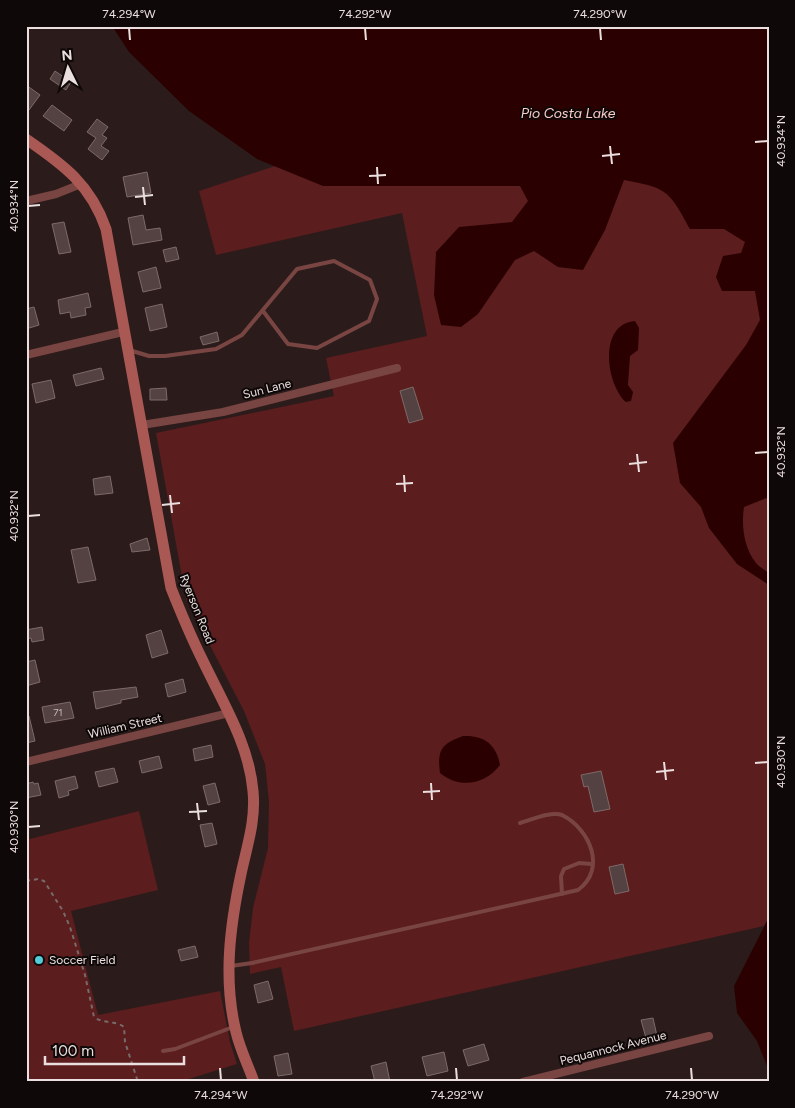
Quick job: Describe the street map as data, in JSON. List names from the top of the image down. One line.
{"streets":{"street":["Sun Lane","Ryerson Road","William Street","Pequannock Avenue"]},"crossings":[["Sun Lane","Ryerson Road"],["Ryerson Road","William Street"]],"water":["Pio Costa Lake"],"places":["Soccer Field"],"house_numbers":["71"],"scale_bar":"100 m","north":"top","coordinates":["74.294°W","74.292°W","74.290°W","40.934°N","40.932°N","40.930°N"]}
